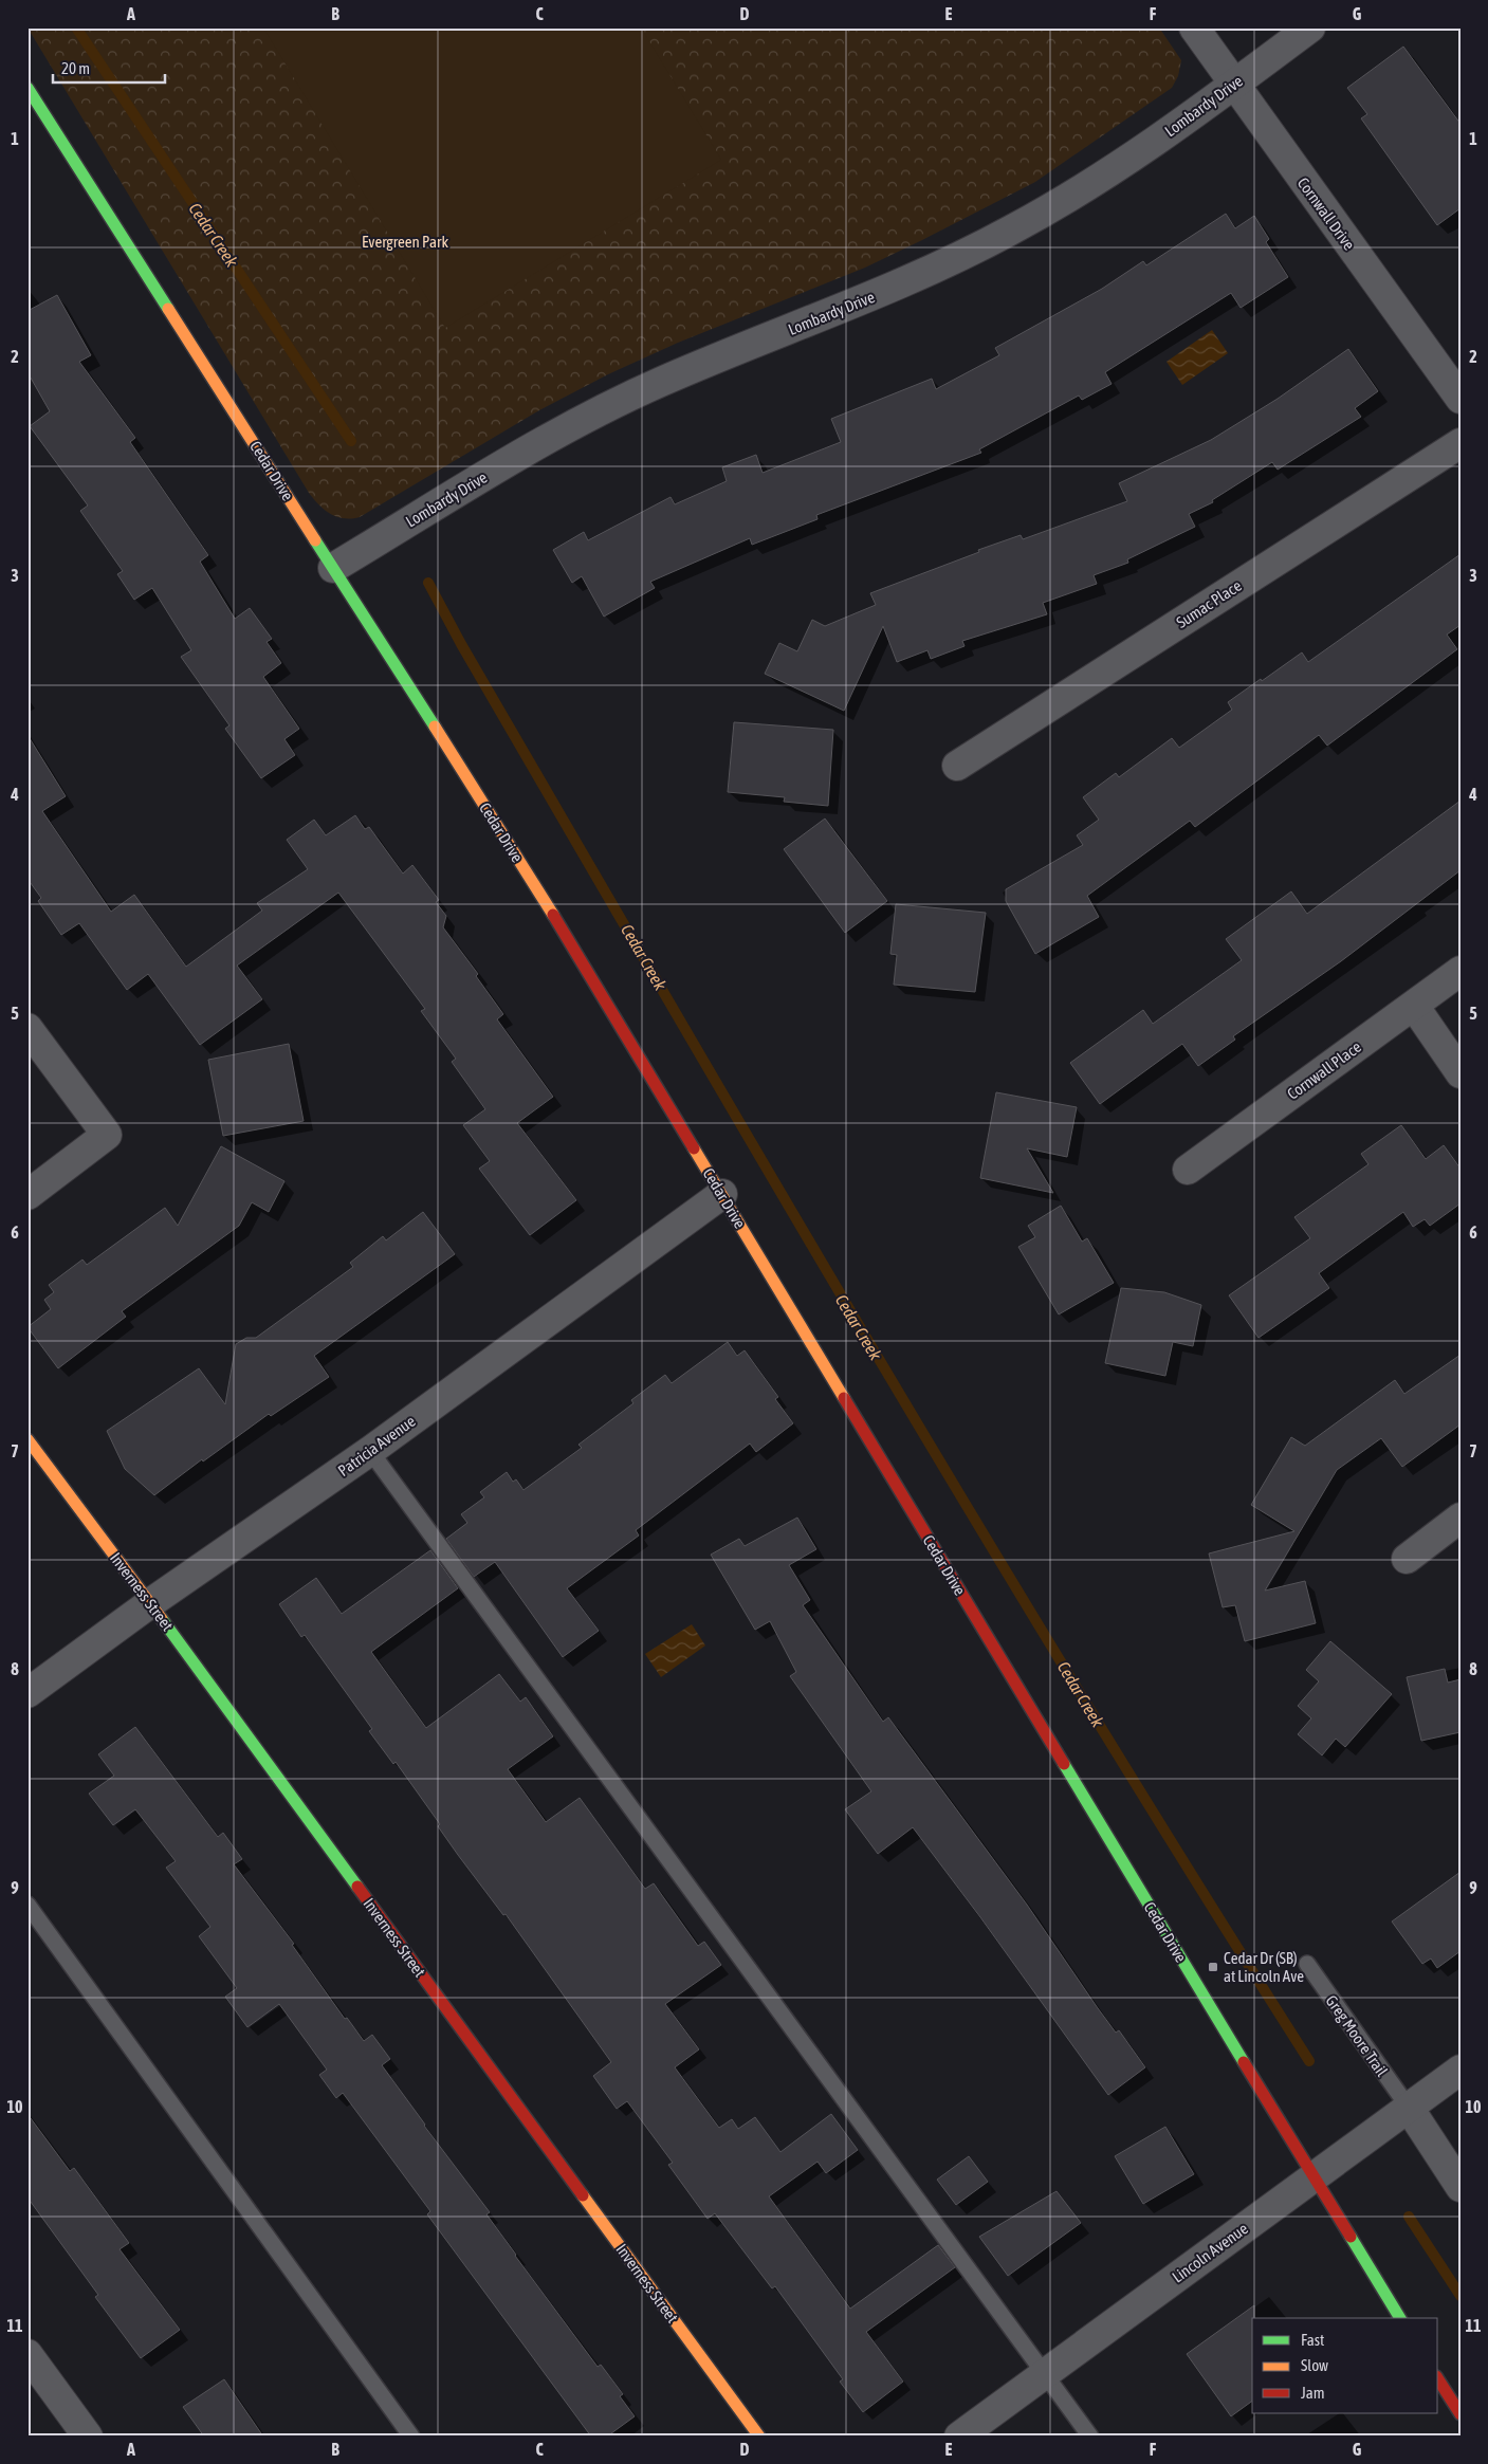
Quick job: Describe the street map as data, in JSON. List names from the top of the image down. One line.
{"streets":{"street":["Lombardy Drive","Cornwall Drive","Cedar Drive","Sumac Place","Cornwall Place","Patricia Avenue","Inverness Street","Lincoln Avenue"],"lane":["Greg Moore Trail"]},"crossings":[["Lombardy Drive","Cornwall Drive"],["Lombardy Drive","Cedar Drive"],["Cedar Drive","Patricia Avenue"],["Cedar Drive","Lincoln Avenue"],["Patricia Avenue","Inverness Street"],["Greg Moore Trail","Lincoln Avenue"]],"water":["Cedar Creek"],"parks":["Evergreen Park"],"places":{"transit":["Cedar Dr (SB) at Lincoln Ave"]},"legend":["Fast","Slow","Jam"],"scale_bar":"20 m","grid":{"columns":["A","B","C","D","E","F","G"],"rows":["1","2","3","4","5","6","7","8","9","10","11"]}}
